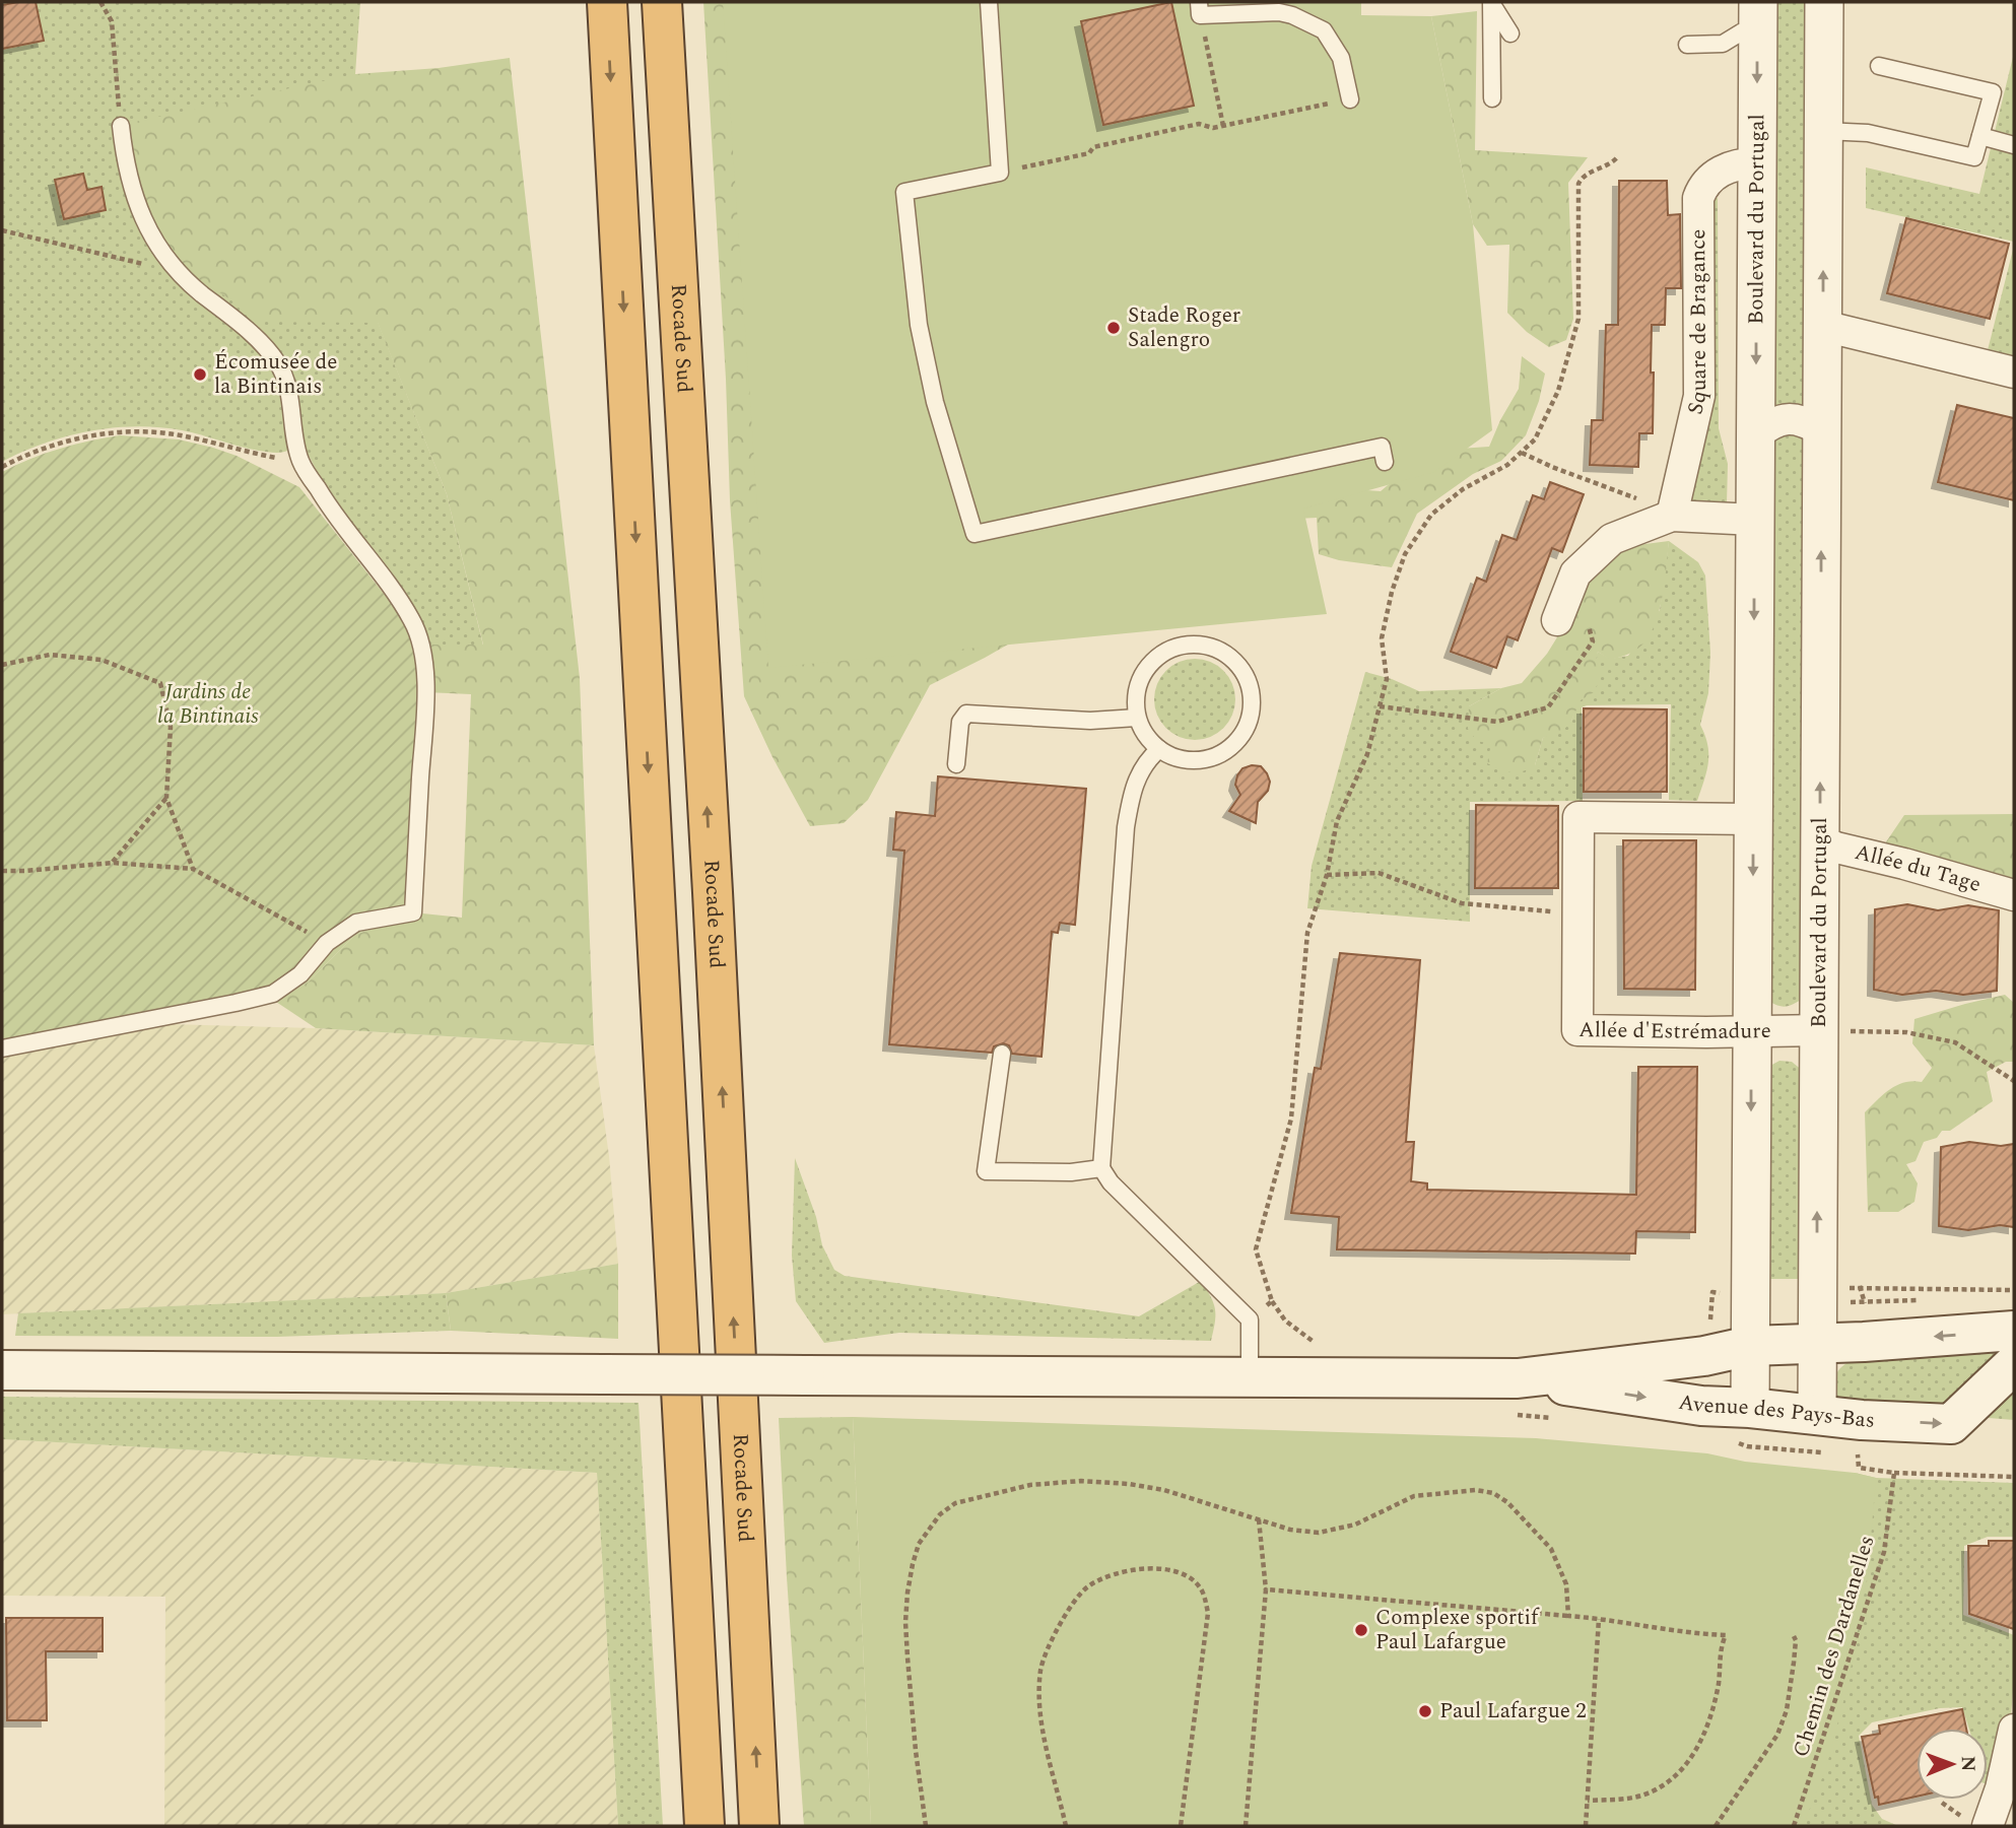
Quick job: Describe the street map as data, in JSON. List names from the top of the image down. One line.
{"streets":{"highway":["Rocade Sud"],"main road":["Avenue des Pays-Bas"],"street":["Boulevard du Portugal","Square de Bragance","Allée du Tage","Allée d'Estrémadure"],"path":["Chemin des Dardanelles"]},"crossings":[["Boulevard du Portugal","Square de Bragance"],["Boulevard du Portugal","Allée du Tage"],["Boulevard du Portugal","Allée d'Estrémadure"],["Boulevard du Portugal","Avenue des Pays-Bas"]],"parks":["Jardins de la Bintinais"],"places":["Stade Roger Salengro","Écomusée de la Bintinais","Complexe sportif Paul Lafargue","Paul Lafargue 2"],"north":"right"}
